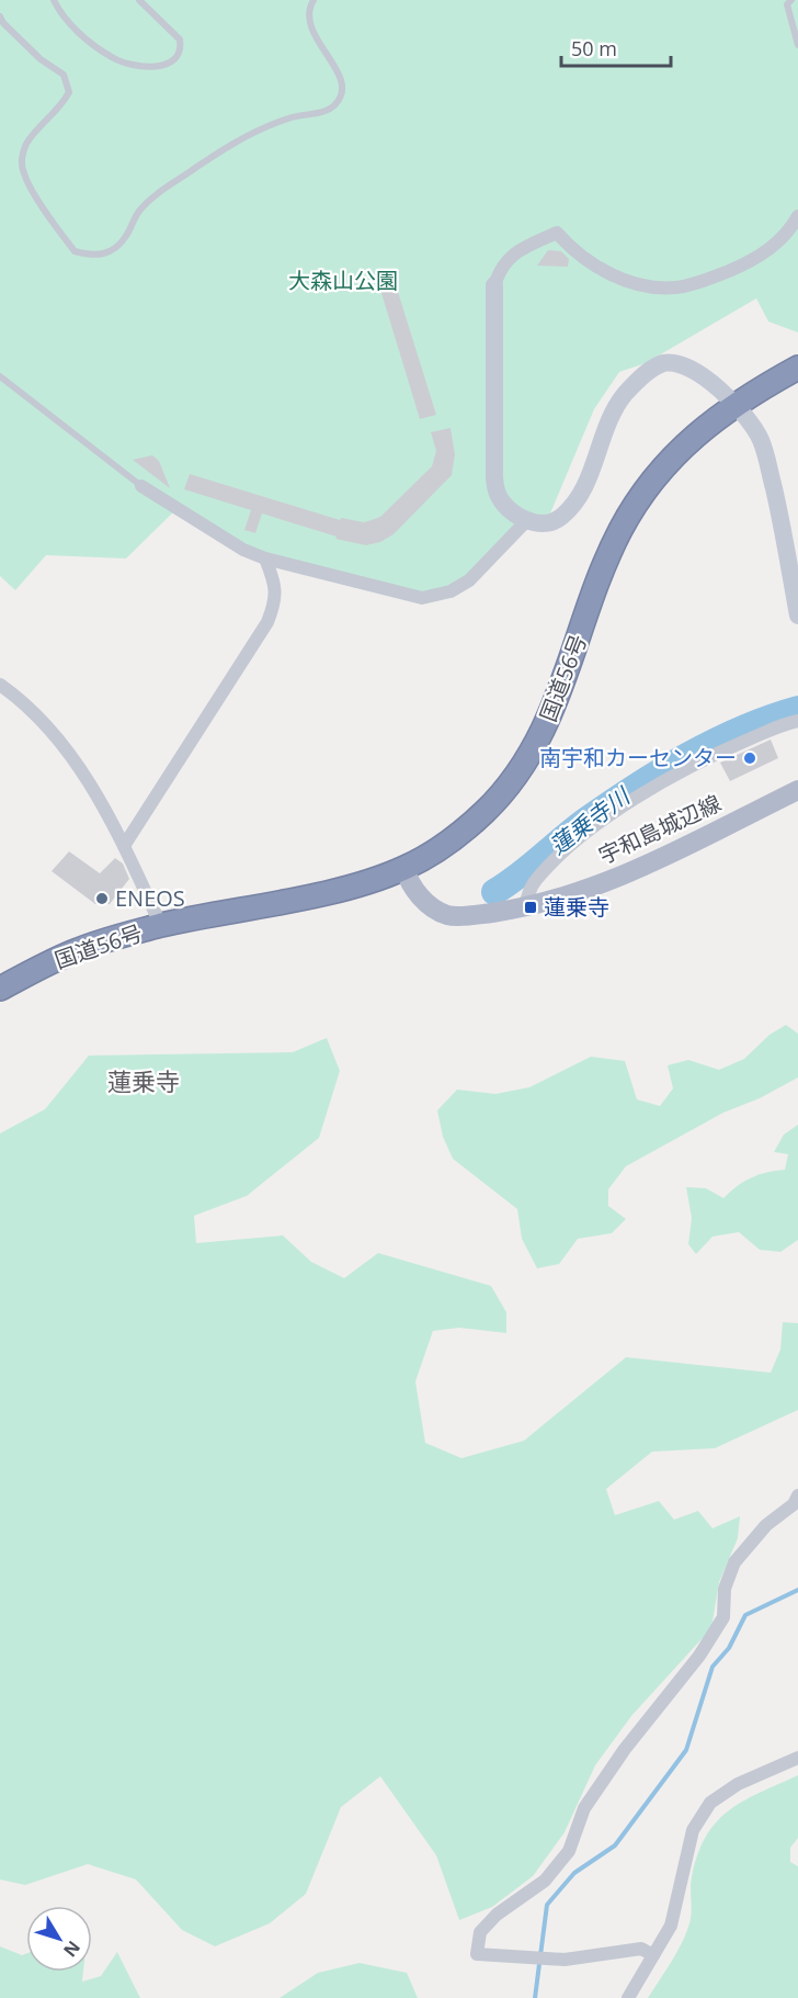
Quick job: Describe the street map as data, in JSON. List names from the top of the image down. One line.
{"streets":{"highway":["国道56号"],"main road":["宇和島城辺線"]},"crossings":[["国道56号","宇和島城辺線"]],"districts":["蓮乗寺"],"water":["蓮乗寺川"],"parks":["大森山公園"],"places":{"other":["南宇和カーセンター","ENEOS"],"transit":["蓮乗寺"]},"scale_bar":"50 m","north":"bottom right"}
